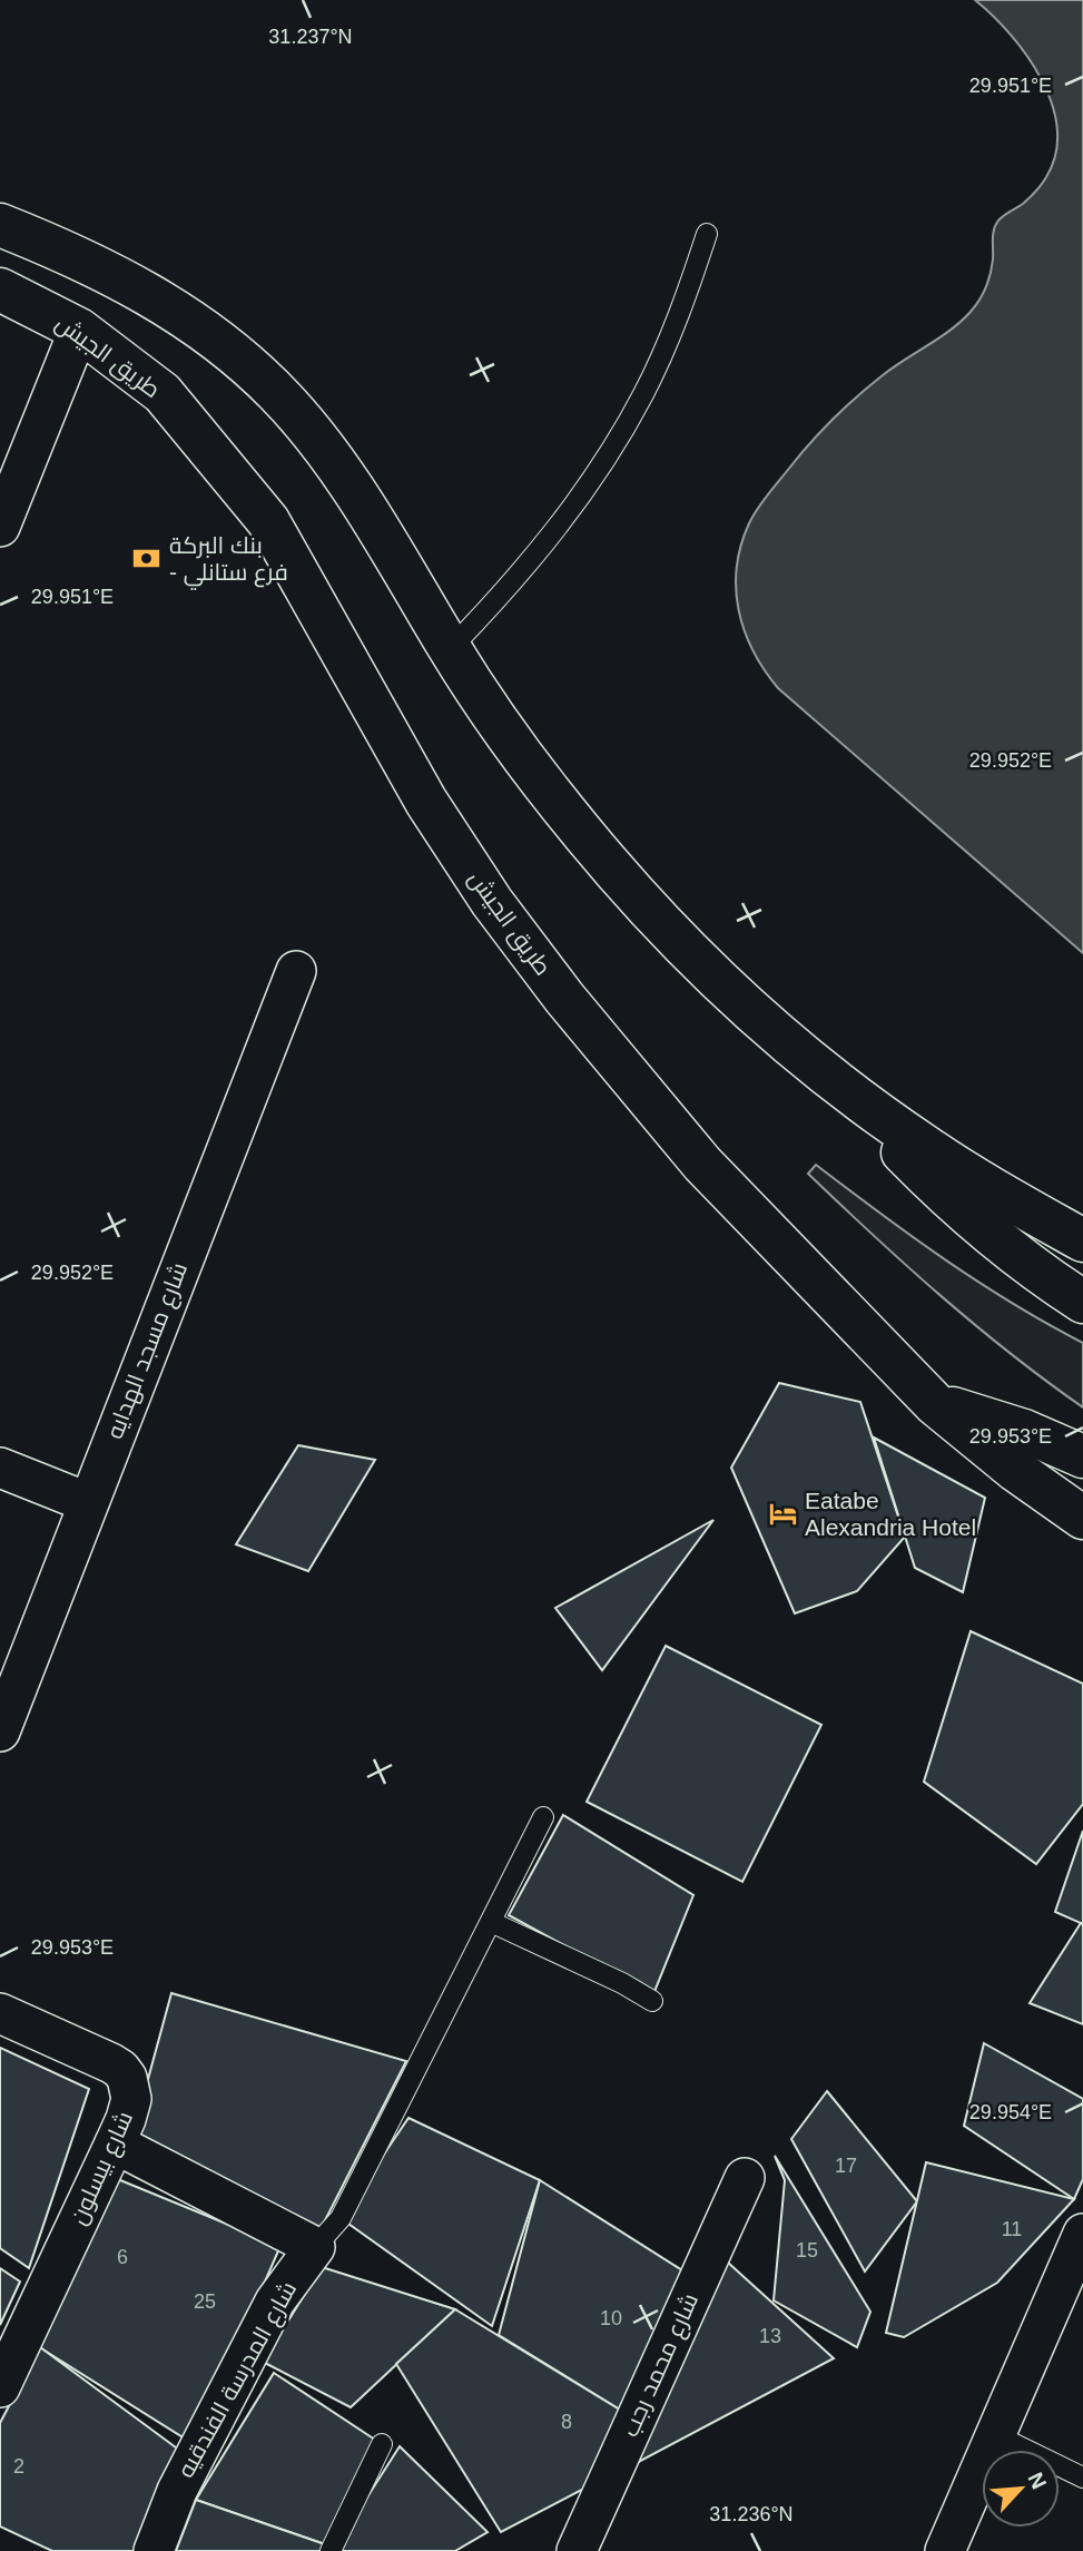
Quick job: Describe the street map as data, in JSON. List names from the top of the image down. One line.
{"streets":{"highway":["طريق الجيش"],"street":["شارع مسجد الهدايه","شارع بيسلون","شارع محمد رجب","شارع المدرسة الفندقيه"]},"places":{"bank":["بنك البركة - فرع ستانلي"],"hotel":["Eatabe Alexandria Hotel"]},"house_numbers":["17","11","15","6","25","10","13","8","2"],"north":"top right","coordinates":["31.237°N","29.951°E","29.952°E","29.953°E","29.954°E","31.236°N"]}
